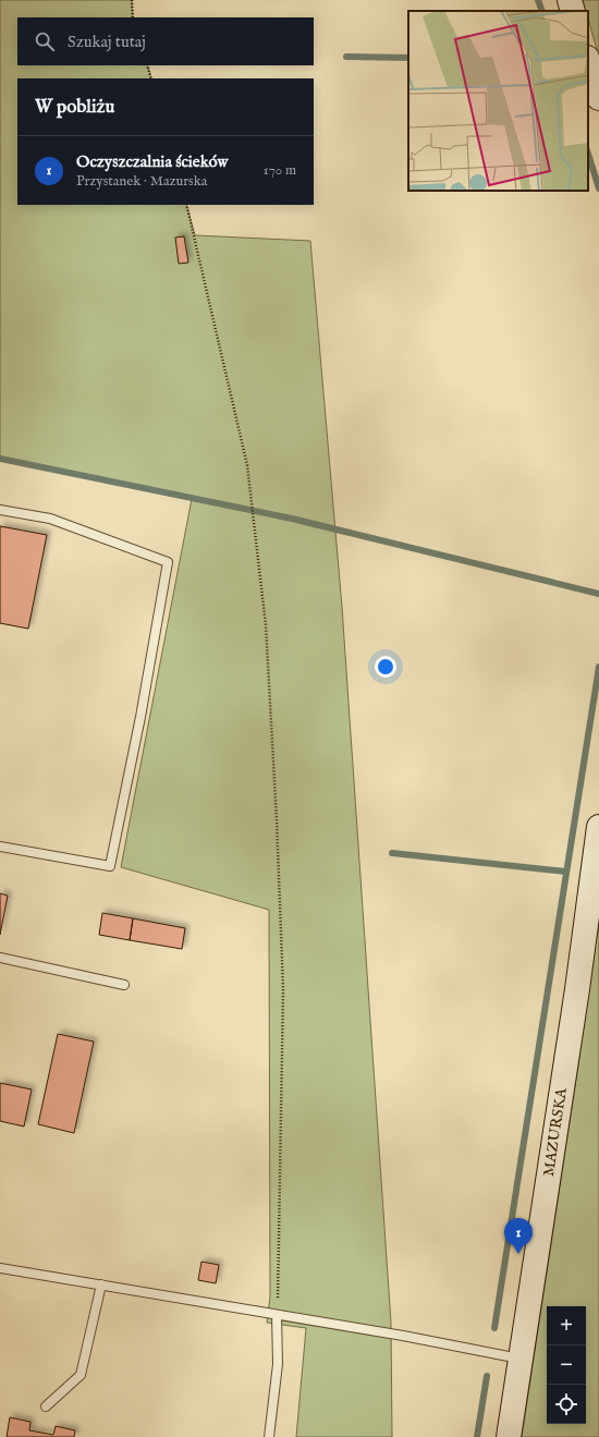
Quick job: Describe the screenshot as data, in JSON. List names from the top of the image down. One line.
{"streets":{"main road":["MAZURSKA"]},"page":{"search":"Szukaj tutaj","heading":"W pobliżu","list":[{"mark":"1","name":"Oczyszczalnia ścieków","note":"Przystanek · Mazurska","value":"170 m"}],"pins":"1","map_buttons":["+","−"]}}
